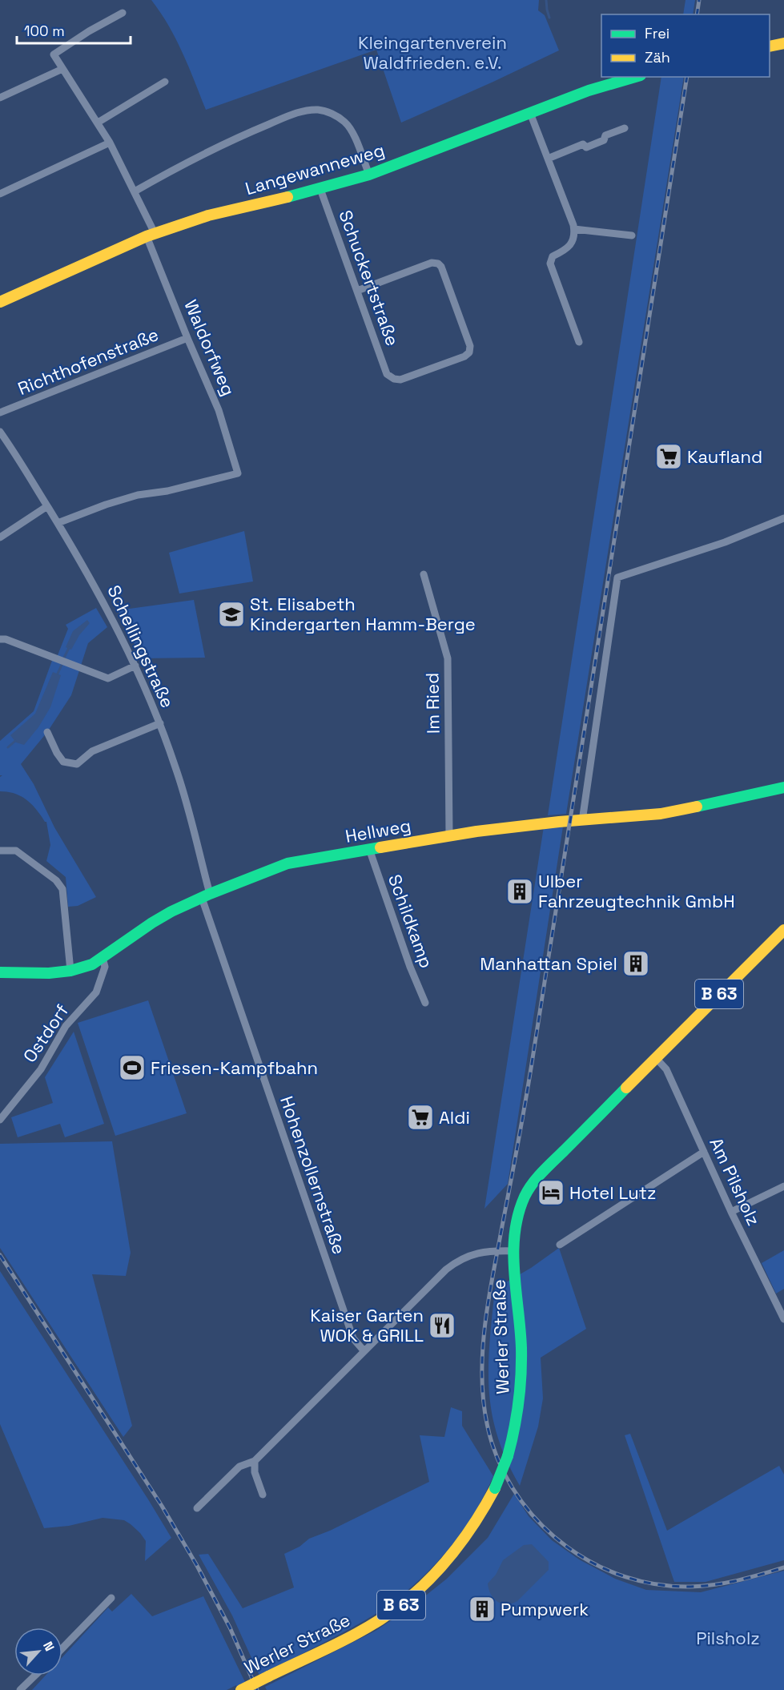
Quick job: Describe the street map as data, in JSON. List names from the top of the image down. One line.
{"streets":{"street":["Langewanneweg","Schuckertstraße","Waldorfweg","Richthofenstraße","Schellingstraße","Im Ried","Hellweg","Schildkamp","B 63","Ostdorf","Hohenzollernstraße","Am Pilsholz","Werler Straße"]},"crossings":[["Langewanneweg","Schuckertstraße"],["Langewanneweg","Waldorfweg"],["Waldorfweg","Richthofenstraße"],["Waldorfweg","Schellingstraße"],["Schellingstraße","Hellweg"],["Schellingstraße","Hohenzollernstraße"],["Im Ried","Hellweg"],["Hellweg","Schildkamp"],["Hellweg","Ostdorf"],["Hellweg","Hohenzollernstraße"],["Am Pilsholz","Werler Straße"]],"parks":["Kleingartenverein Waldfrieden. e.V.","Pilsholz"],"places":{"supermarket":["Kaufland","Aldi"],"school or university":["St. Elisabeth Kindergarten Hamm-Berge"],"building":["Ulber Fahrzeugtechnik GmbH","Manhattan Spiel","Pumpwerk"],"sports":["Friesen-Kampfbahn"],"hotel":["Hotel Lutz"],"restaurant":["Kaiser Garten WOK & GRILL"]},"legend":["Frei","Zäh"],"scale_bar":"100 m","north":"top right"}
